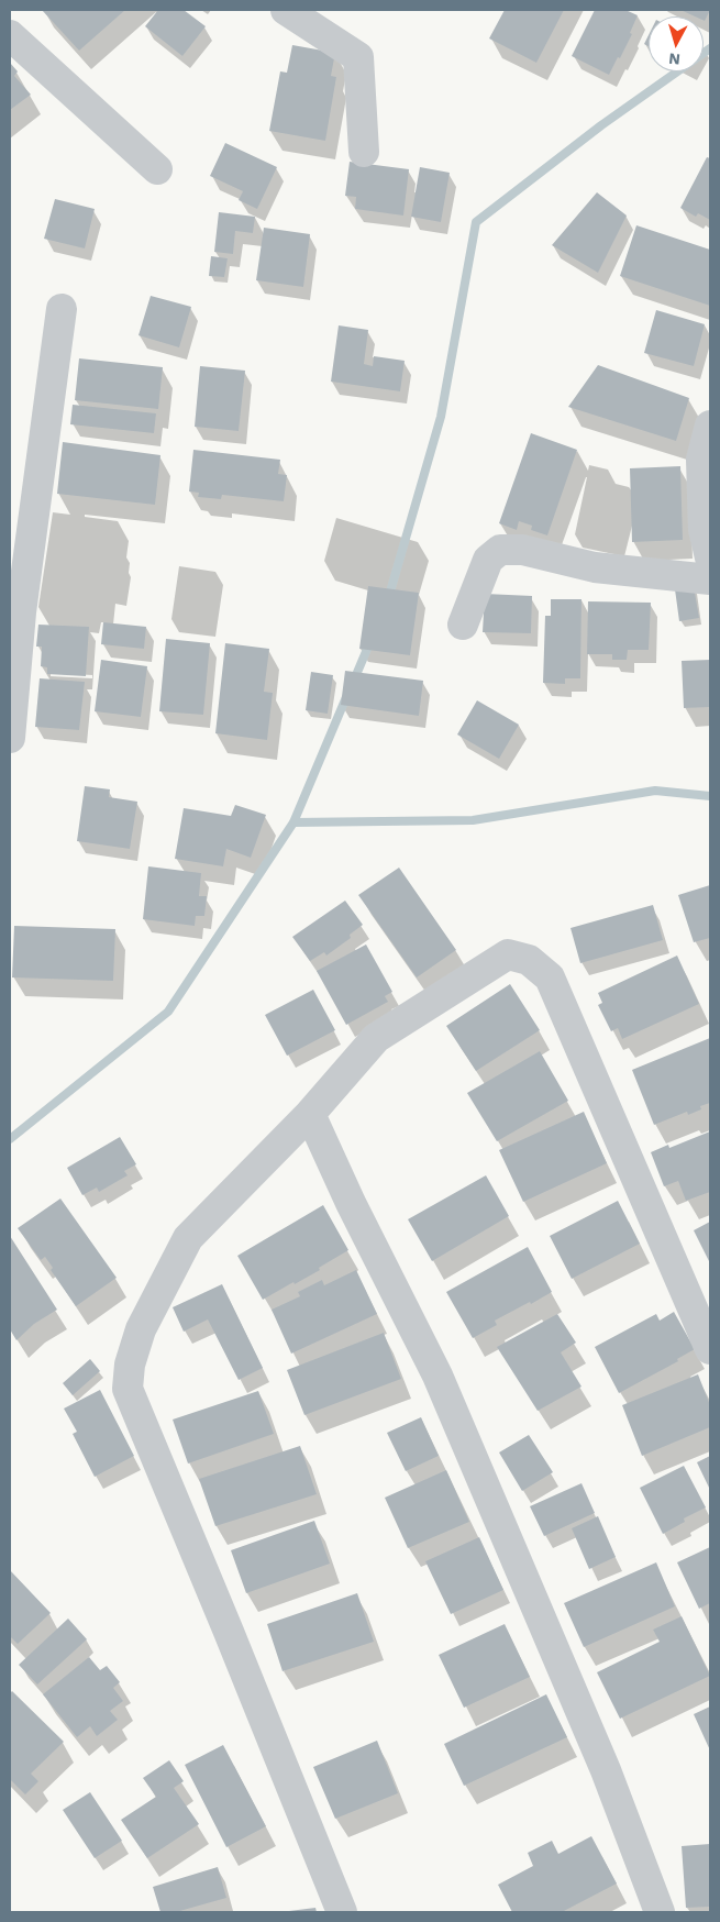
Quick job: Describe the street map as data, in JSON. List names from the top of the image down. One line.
{"north":"bottom"}
